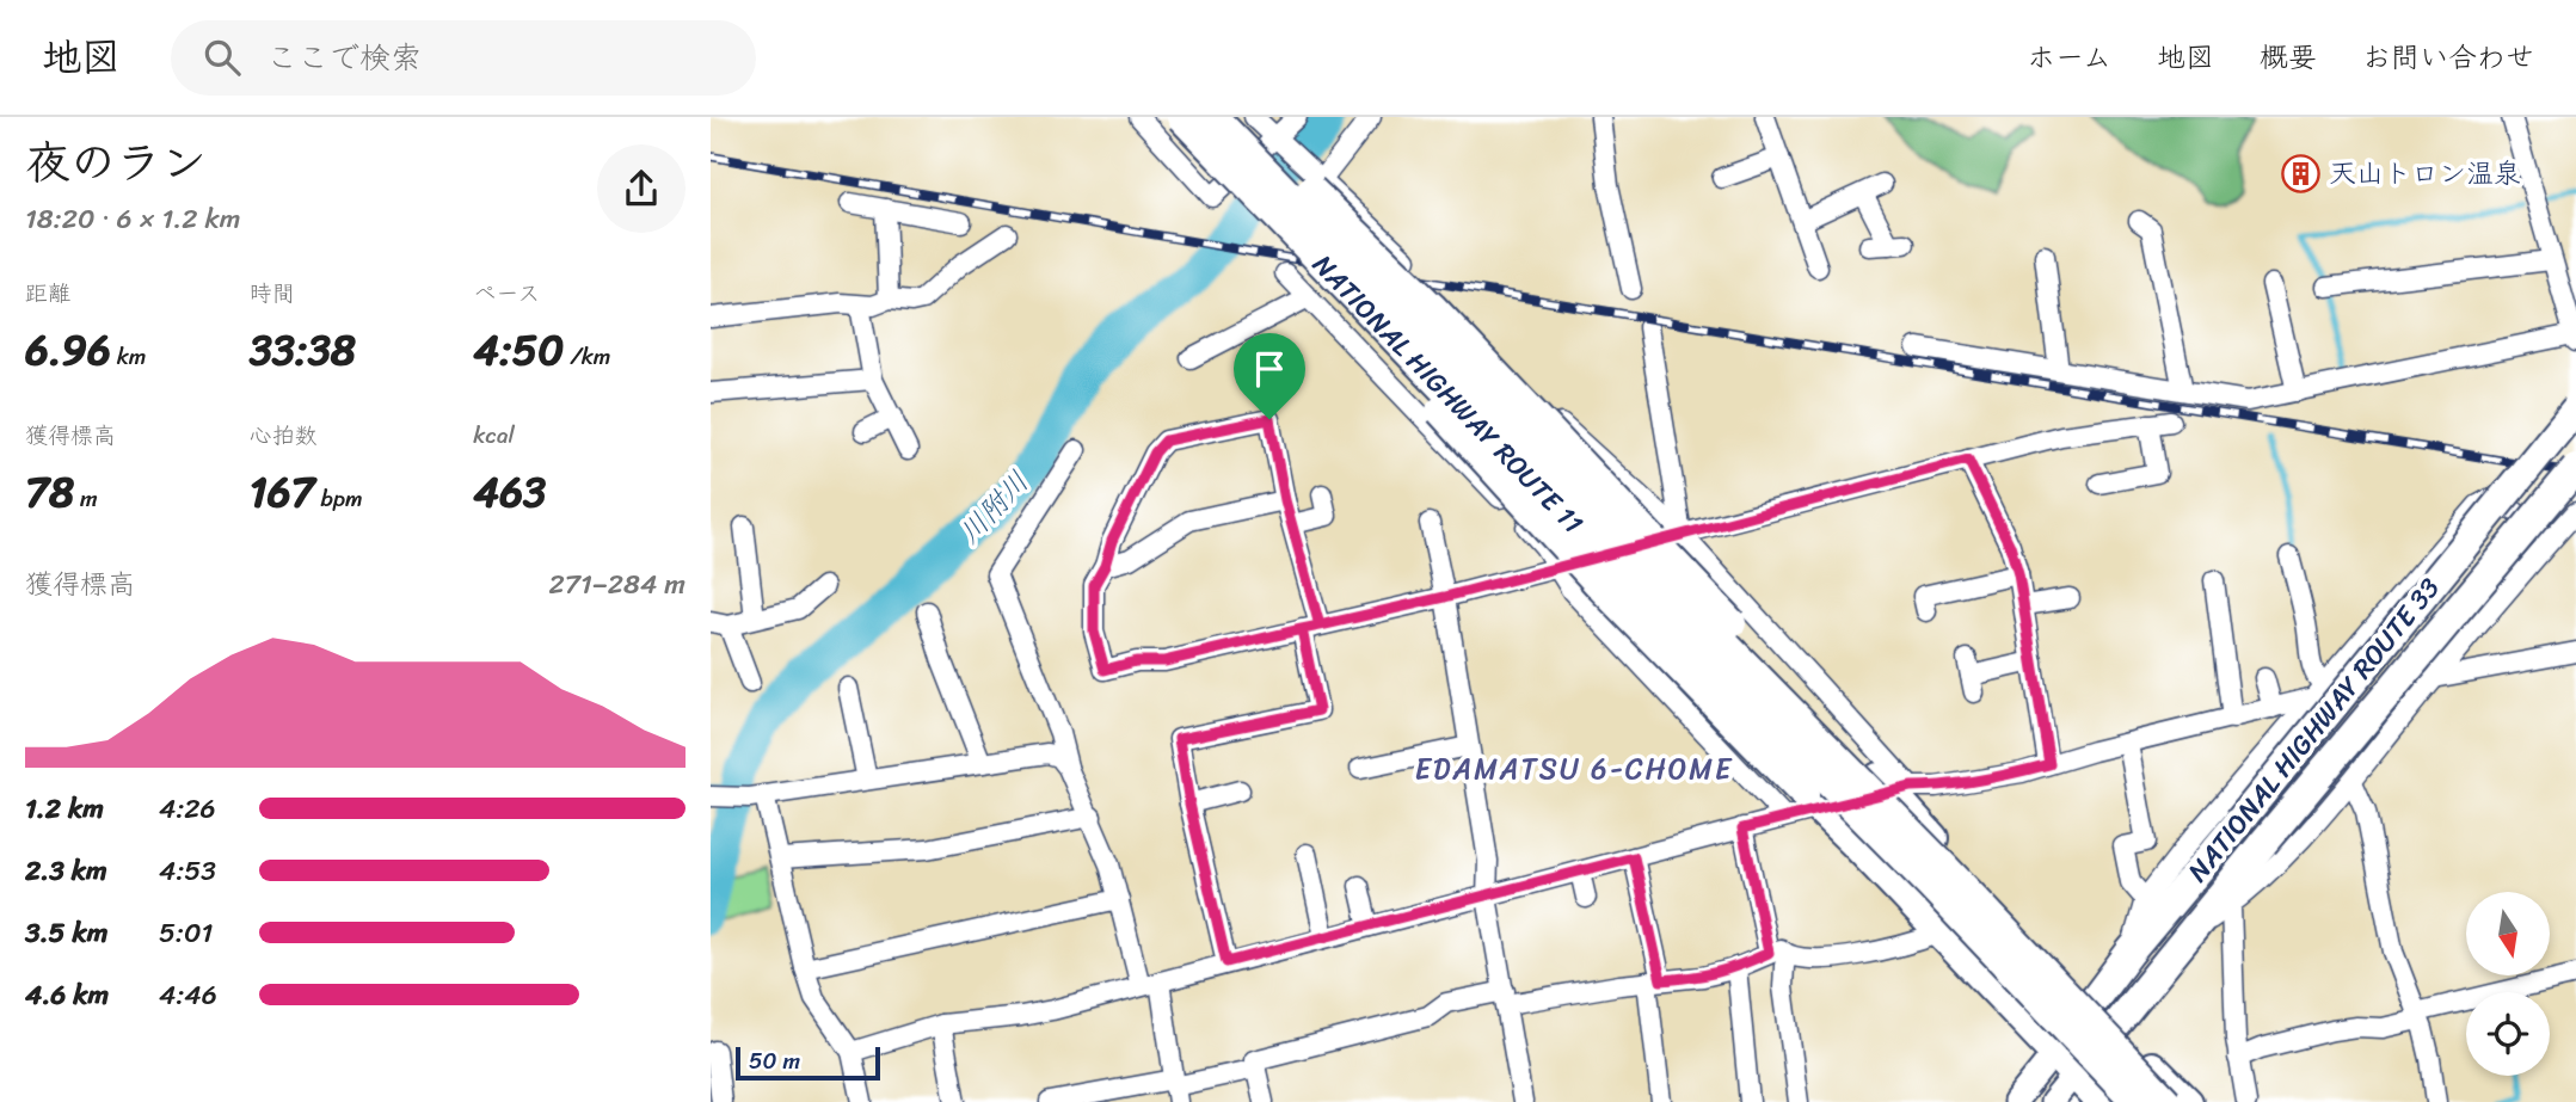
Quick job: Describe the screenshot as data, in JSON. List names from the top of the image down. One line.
{"streets":{"highway":["NATIONAL HIGHWAY ROUTE 11","NATIONAL HIGHWAY ROUTE 33"]},"districts":["EDAMATSU 6-CHOME"],"water":["川附川"],"places":{"building":["天山トロン温泉"]},"scale_bar":"50 m","north":"bottom","page":{"header":"地図","search":"ここで検索","nav":["ホーム","地図","概要","お問い合わせ"],"heading":["夜のラン","18:20 · 6 × 1.2 km"],"stats":[["距離","6.96 km"],["時間","33:38"],["ペース","4:50 /km"],["獲得標高","78 m"],["心拍数","167 bpm"],["kcal","463"]],"chart":["獲得標高","271–284 m"],"list":[{"name":"1.2 km","note":"4:26"},{"name":"2.3 km","note":"4:53"},{"name":"3.5 km","note":"5:01"},{"name":"4.6 km","note":"4:46"}],"scale":"50 m"}}
